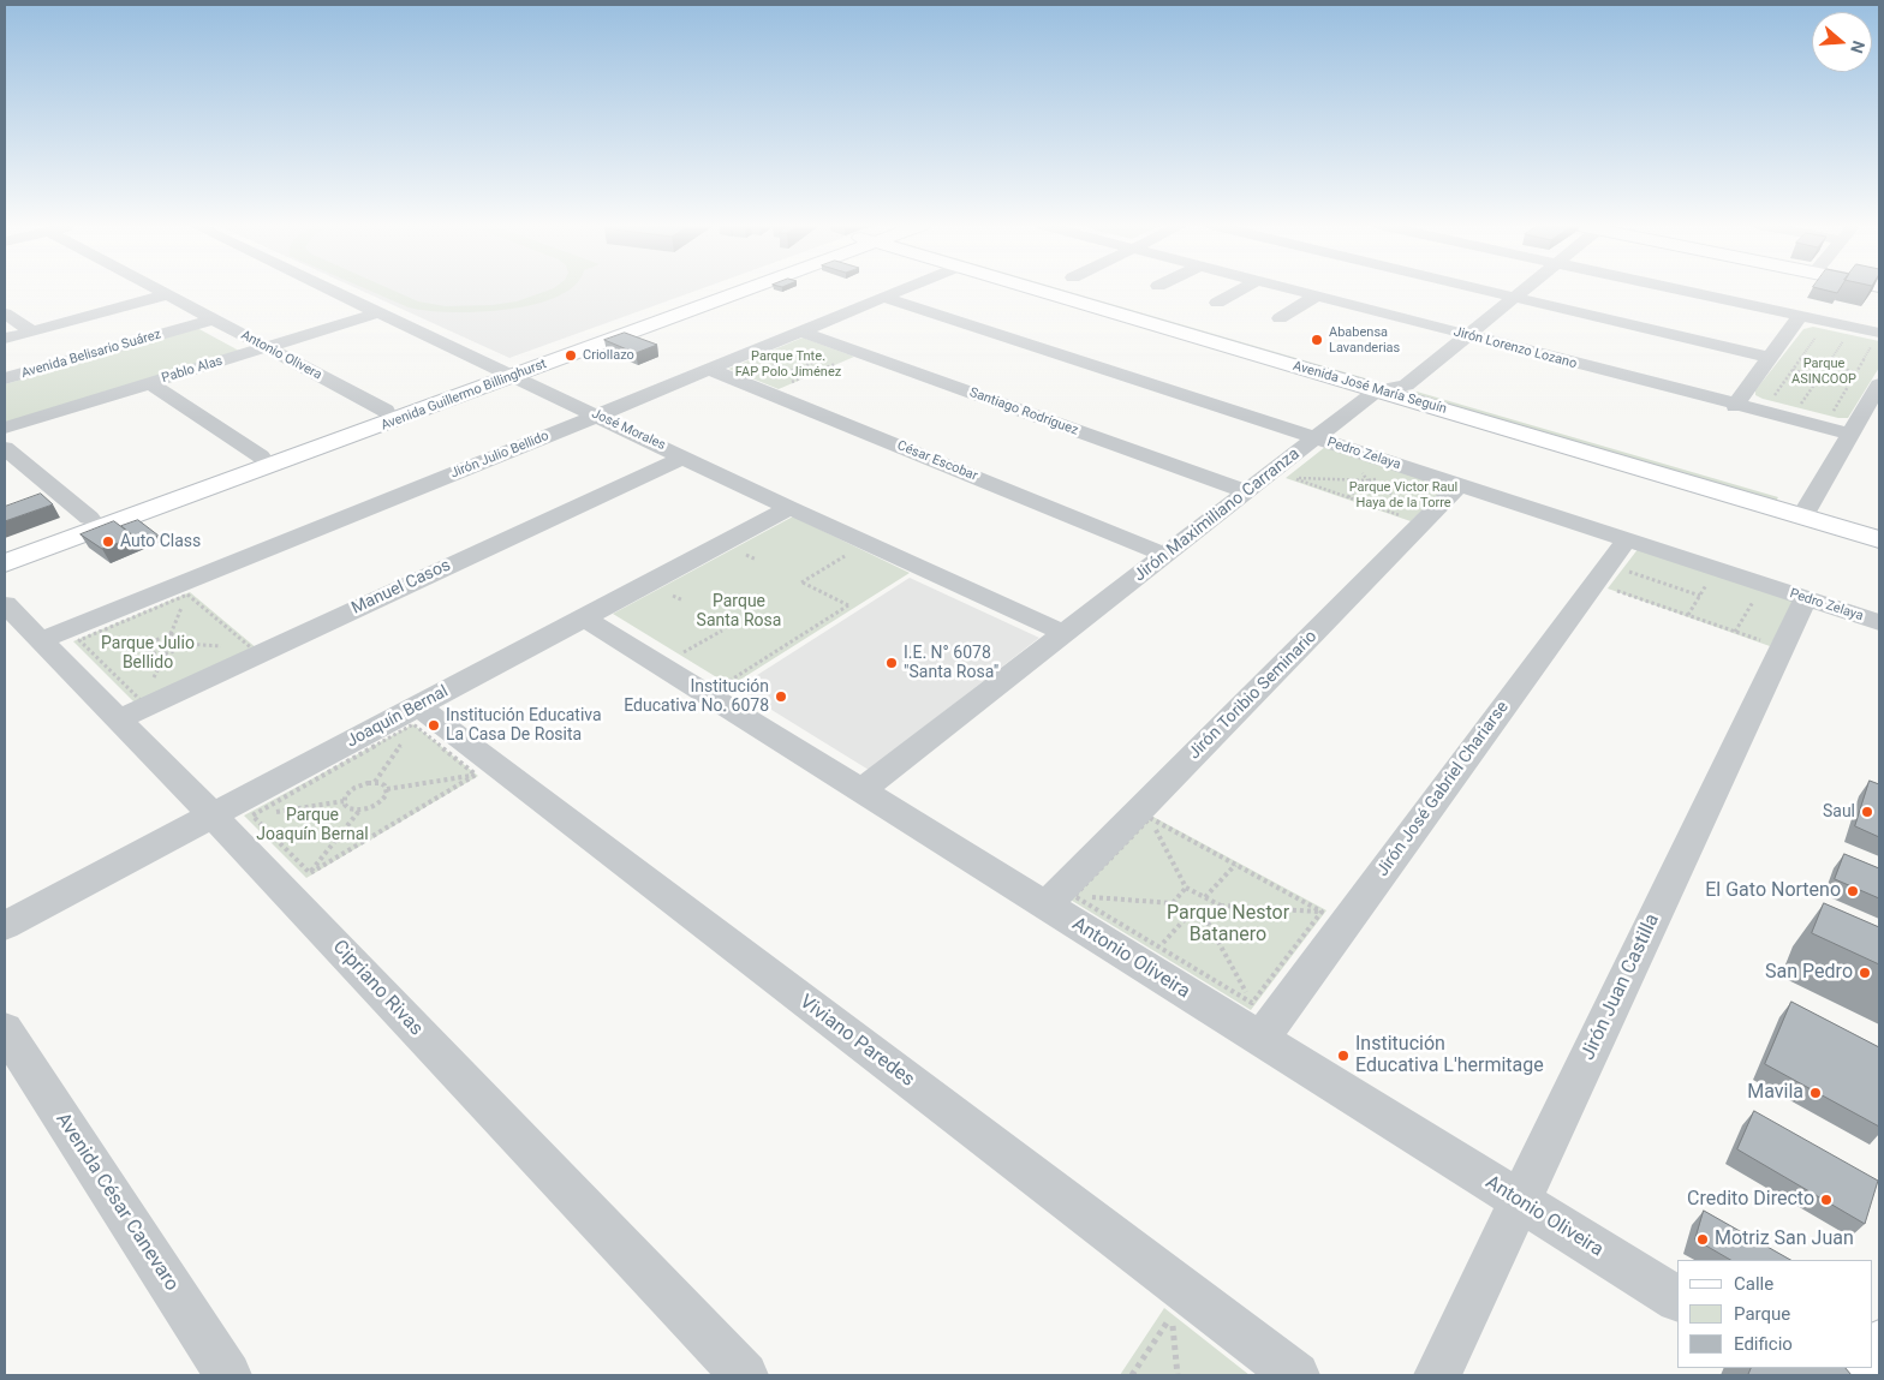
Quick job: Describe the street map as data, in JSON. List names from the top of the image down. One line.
{"streets":{"street":["Jirón Lorenzo Lozano","Avenida Belisario Suárez","Antonio Olivera","Pablo Alas","Avenida José María Seguín","Avenida Guillermo Billinghurst","Santiago Rodríguez","José Morales","Pedro Zelaya","Jirón Julio Bellido","César Escobar","Jirón Maximiliano Carranza","Manuel Casos","Jirón Toribio Seminario","Joaquín Bernal","Jirón José Gabriel Chariarse","Antonio Oliveira","Jirón Juan Castilla","Cipriano Rivas","Viviano Paredes","Avenida César Canevaro"]},"crossings":[["Jirón Lorenzo Lozano","Jirón Maximiliano Carranza"],["Avenida Belisario Suárez","Antonio Olivera"],["Antonio Olivera","Pablo Alas"],["Antonio Olivera","Avenida Guillermo Billinghurst"],["Pablo Alas","José Morales"],["Avenida José María Seguín","Jirón Maximiliano Carranza"],["Avenida Guillermo Billinghurst","José Morales"],["Santiago Rodríguez","Jirón Julio Bellido"],["Santiago Rodríguez","Jirón Maximiliano Carranza"],["José Morales","Jirón Julio Bellido"],["José Morales","Jirón Maximiliano Carranza"],["José Morales","Manuel Casos"],["José Morales","Joaquín Bernal"],["Pedro Zelaya","Jirón Julio Bellido"],["Pedro Zelaya","Jirón Maximiliano Carranza"],["Pedro Zelaya","Jirón Toribio Seminario"],["Pedro Zelaya","Jirón José Gabriel Chariarse"],["Pedro Zelaya","Jirón Juan Castilla"],["Jirón Julio Bellido","César Escobar"],["Jirón Julio Bellido","Cipriano Rivas"],["César Escobar","Jirón Maximiliano Carranza"],["Jirón Maximiliano Carranza","Antonio Oliveira"],["Manuel Casos","Cipriano Rivas"],["Jirón Toribio Seminario","Antonio Oliveira"],["Joaquín Bernal","Antonio Oliveira"],["Joaquín Bernal","Cipriano Rivas"],["Joaquín Bernal","Viviano Paredes"],["Jirón José Gabriel Chariarse","Antonio Oliveira"],["Antonio Oliveira","Jirón Juan Castilla"]],"parks":["Parque Tnte. FAP Polo Jiménez","Parque ASINCOOP","Parque Victor Raul Haya de la Torre","Parque Santa Rosa","Parque Julio Bellido","Parque Joaquín Bernal","Parque Nestor Batanero"],"places":["Ababensa Lavanderias","Criollazo","Auto Class","I.E. N° 6078 \"Santa Rosa\"","Institución Educativa No. 6078","Institución Educativa La Casa De Rosita","Saul","El Gato Norteno","San Pedro","Institución Educativa L'hermitage","Mavila","Credito Directo","Motriz San Juan"],"legend":["Calle","Parque","Edificio"],"north":"right"}
